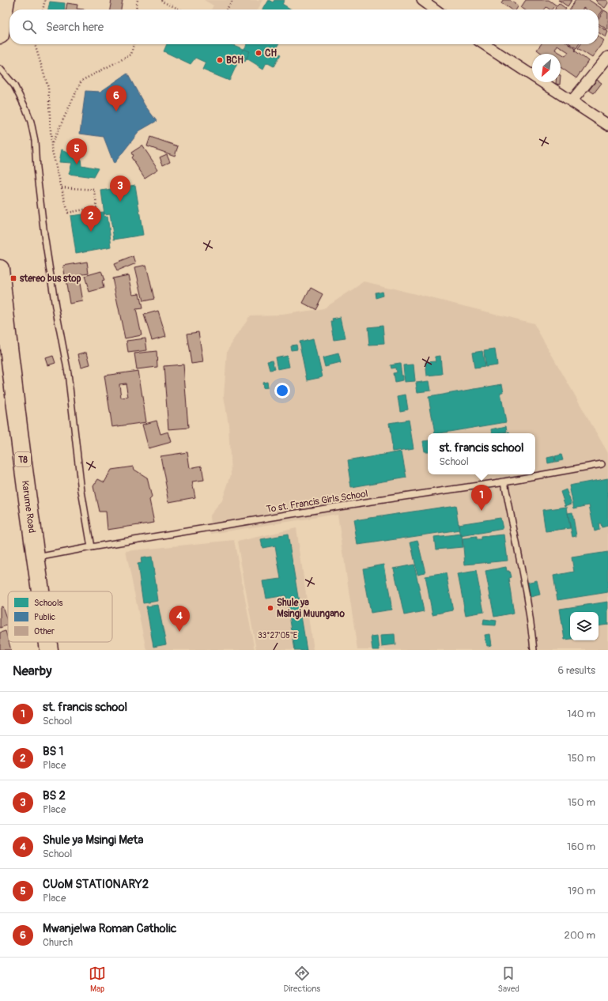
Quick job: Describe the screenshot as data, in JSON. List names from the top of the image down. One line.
{"streets":{"highway":["T8","Karume Road"],"lane":["To st. Francis Girls School"]},"crossings":[["To st. Francis Girls School","Karume Road"]],"places":{"other":["CH","BCH","Shule ya Msingi Muungano"],"transit":["stereo bus stop"]},"legend":["Schools","Public","Other"],"north":"bottom left","page":{"search":"Search here","pins":["6","5","3","2","1","4"],"popup":["st. francis school","School"],"heading":["Nearby","6 results"],"list":[{"mark":"1","name":"st. francis school","note":"School","value":"140 m"},{"mark":"2","name":"BS 1","note":"Place","value":"150 m"},{"mark":"3","name":"BS 2","note":"Place","value":"150 m"},{"mark":"4","name":"Shule ya Msingi Meta","note":"School","value":"160 m"},{"mark":"5","name":"CUoM STATIONARY2","note":"Place","value":"190 m"},{"mark":"6","name":"Mwanjelwa Roman Catholic","note":"Church","value":"200 m"}],"nav":["Map","Directions","Saved"]},"coordinates":["33°27'05\"E"]}
